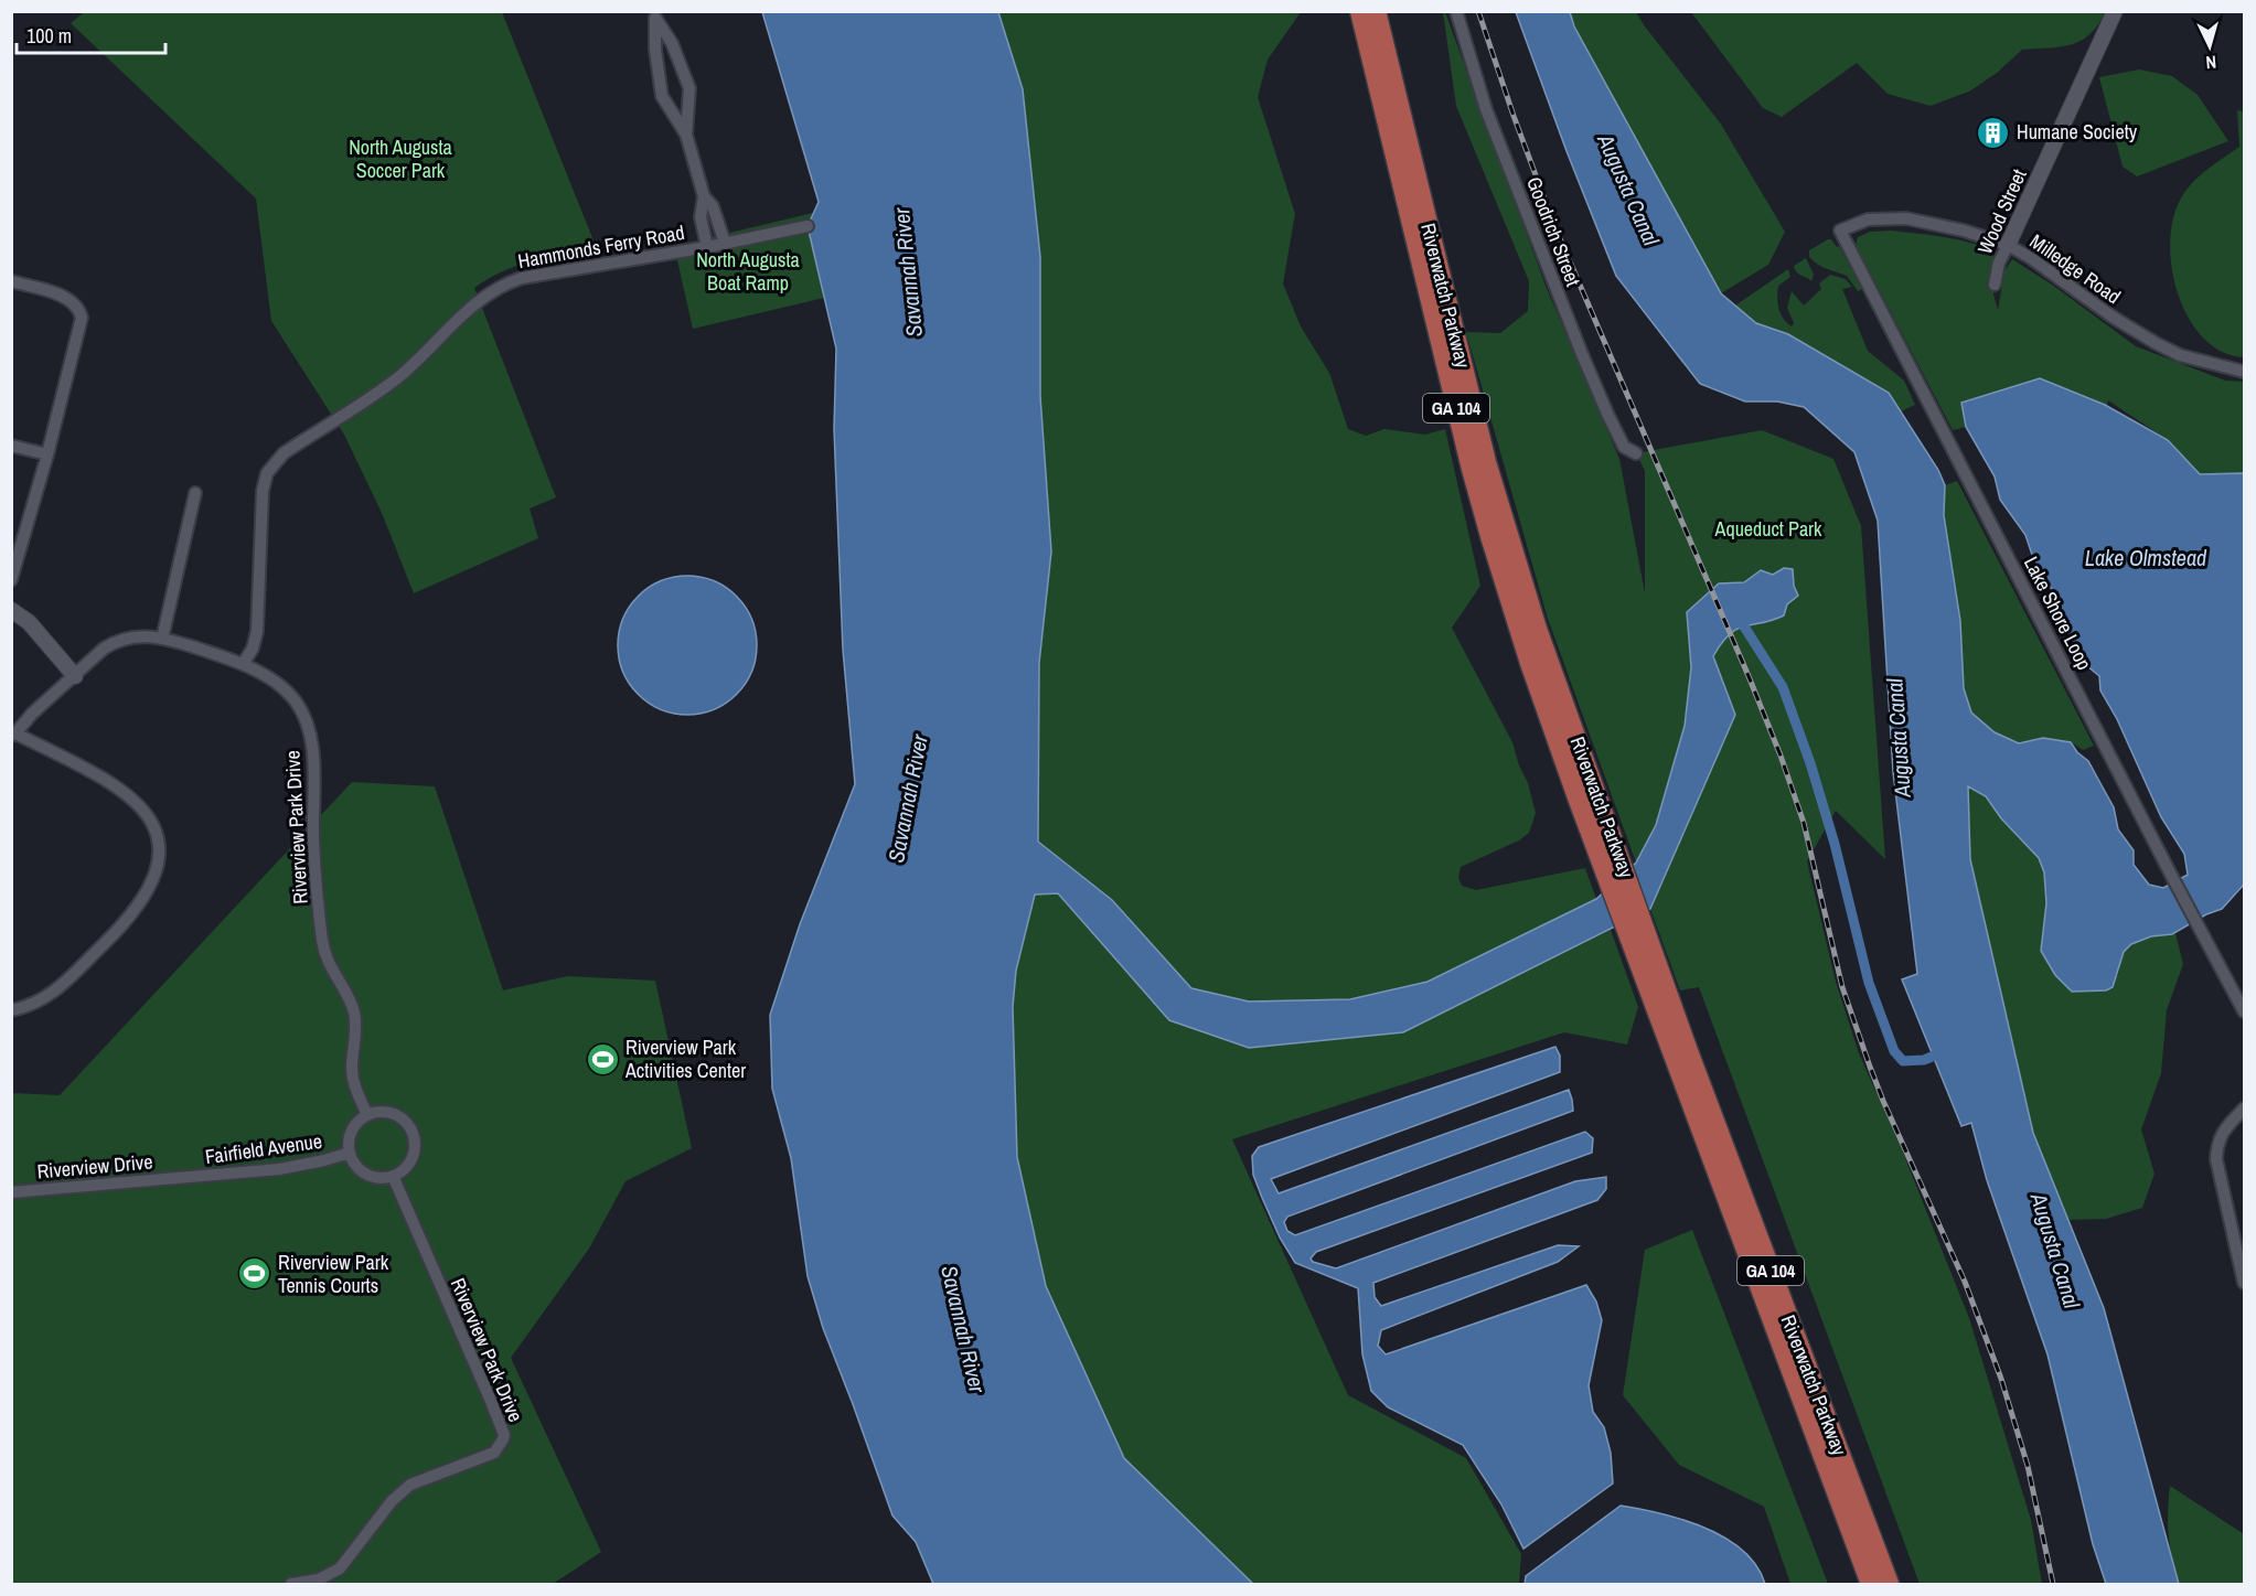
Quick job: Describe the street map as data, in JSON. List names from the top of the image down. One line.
{"streets":{"main road":["Riverwatch Parkway","GA 104"],"street":["Wood Street","Goodrich Street","Hammonds Ferry Road","Milledge Road","Lake Shore Loop","Riverview Park Drive","Fairfield Avenue","Riverview Drive"]},"crossings":[["Wood Street","Milledge Road"],["Hammonds Ferry Road","Riverview Park Drive"],["Milledge Road","Lake Shore Loop"],["Riverview Park Drive","Fairfield Avenue"],["Fairfield Avenue","Riverview Drive"]],"water":["Augusta Canal","Savannah River","Lake Olmstead"],"parks":["North Augusta Soccer Park","North Augusta Boat Ramp","Aqueduct Park"],"places":{"building":["Humane Society"],"sports":["Riverview Park Activities Center","Riverview Park Tennis Courts"]},"scale_bar":"100 m","north":"bottom"}
